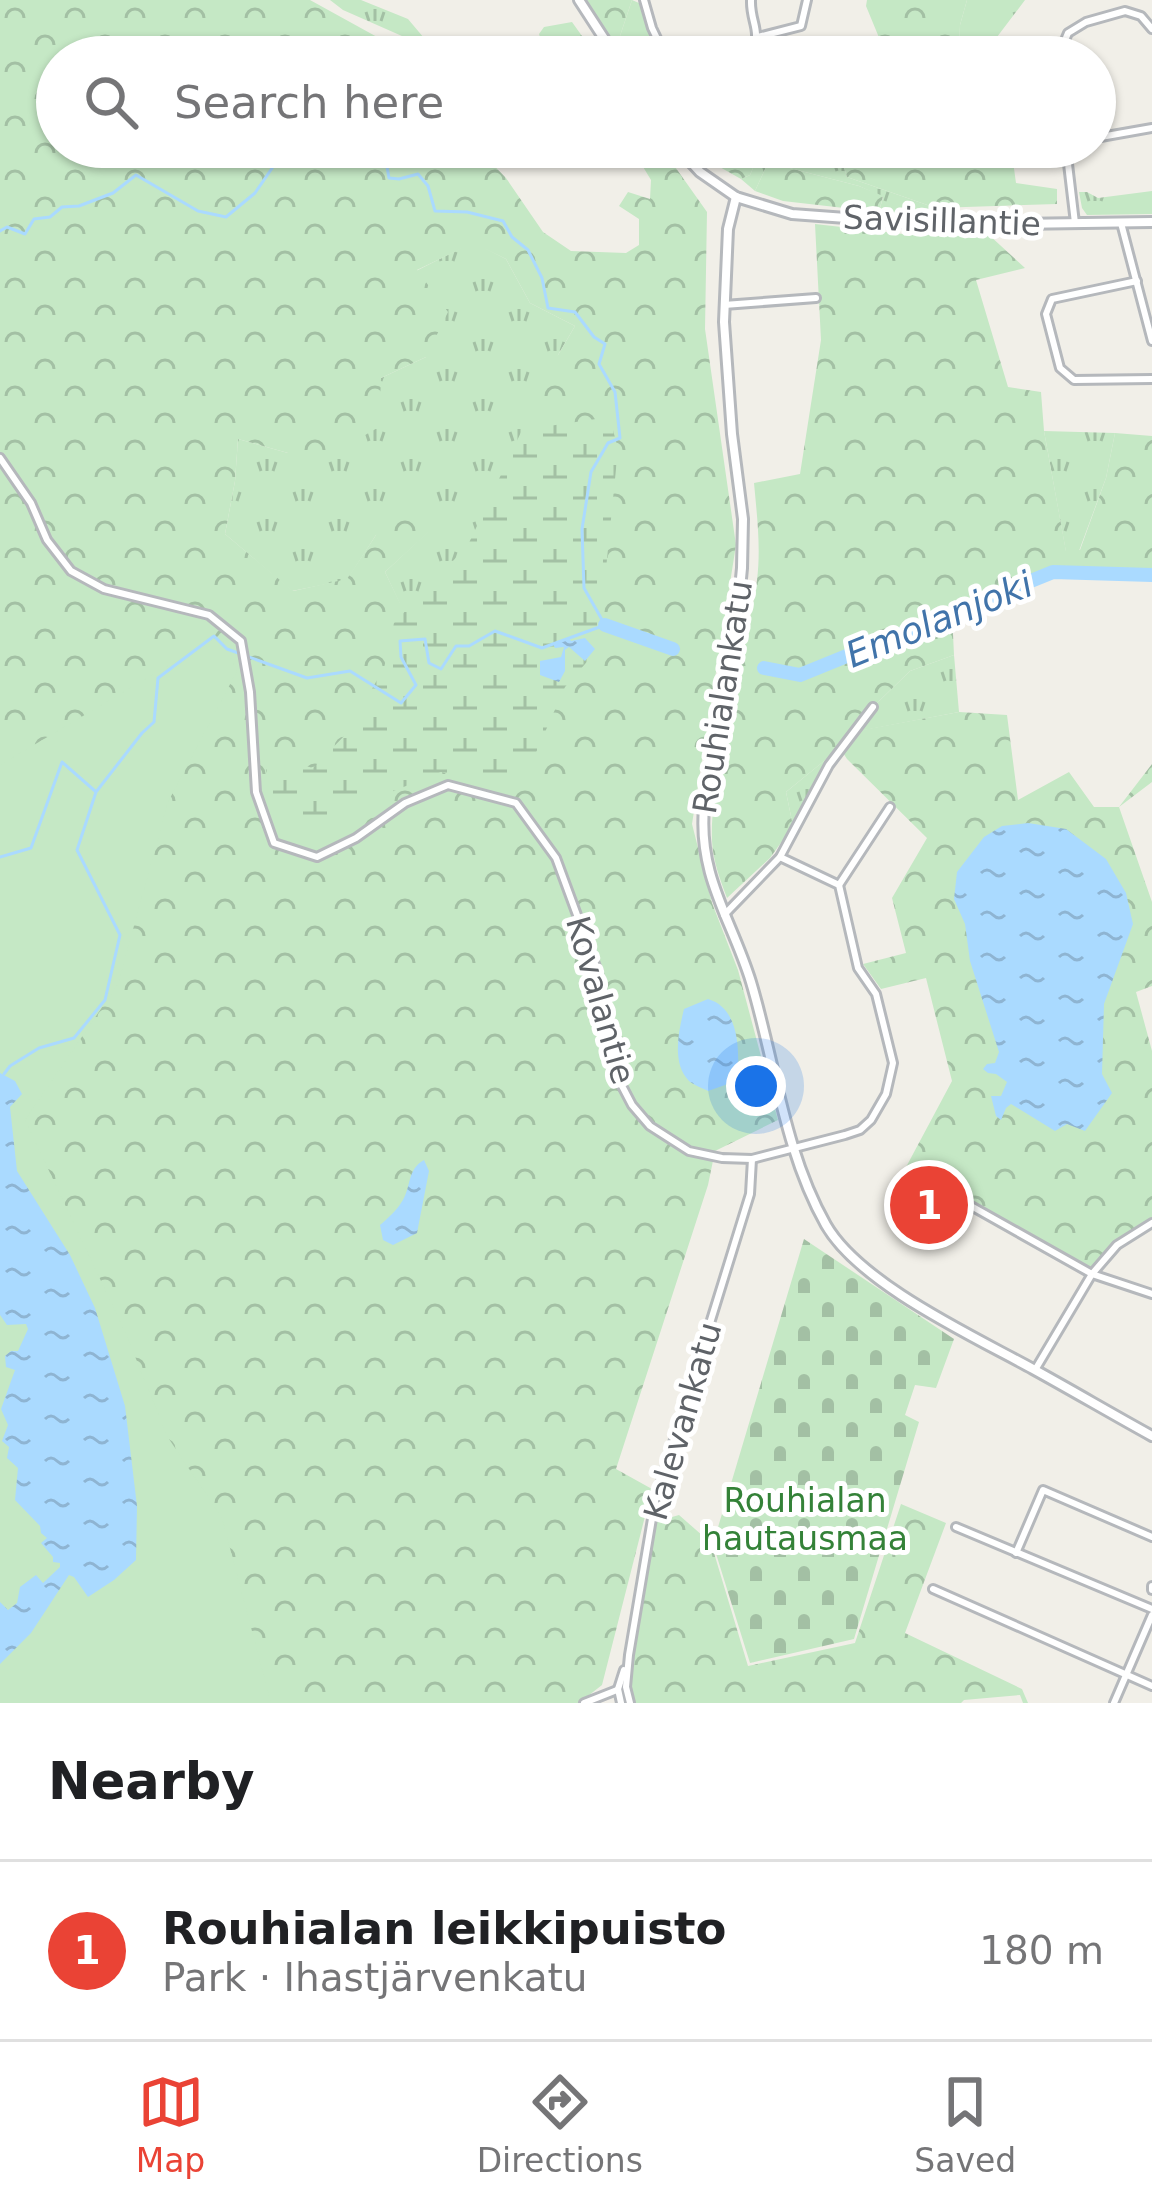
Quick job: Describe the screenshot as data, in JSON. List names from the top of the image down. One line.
{"streets":{"street":["Savisillantie","Rouhialankatu","Kovalantie","Kalevankatu"]},"crossings":[["Savisillantie","Rouhialankatu"],["Rouhialankatu","Kovalantie"],["Kovalantie","Kalevankatu"]],"water":["Emolanjoki"],"parks":["Rouhialan hautausmaa"],"page":{"search":"Search here","pins":"1","heading":"Nearby","list":[{"mark":"1","name":"Rouhialan leikkipuisto","note":"Park · Ihastjärvenkatu","value":"180 m"}],"nav":["Map","Directions","Saved"]}}
